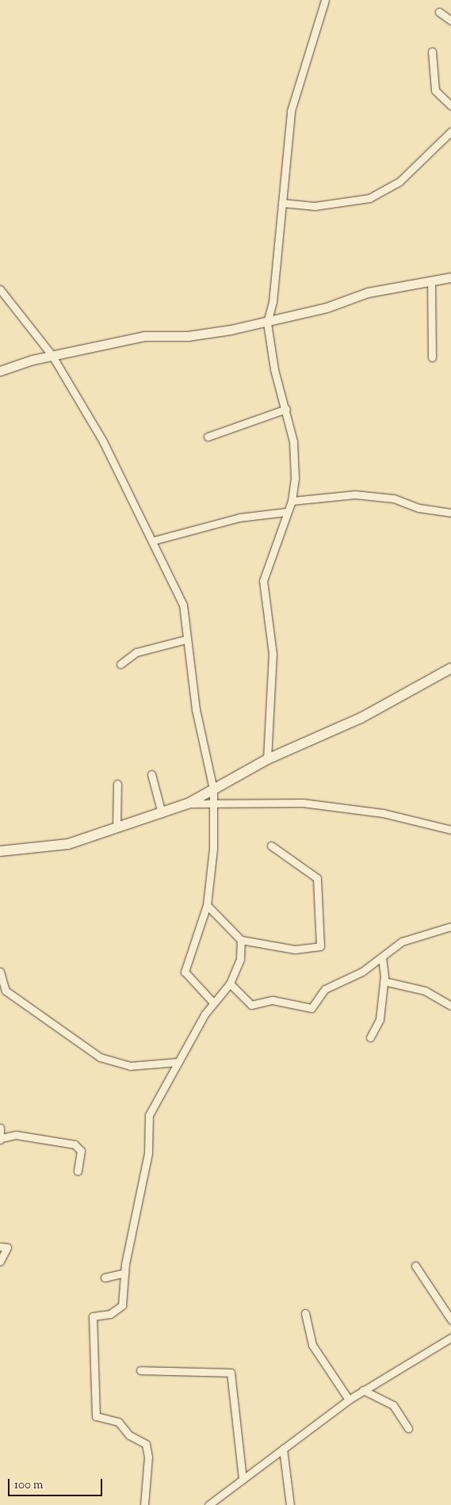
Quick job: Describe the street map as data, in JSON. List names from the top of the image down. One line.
{"scale_bar":"100 m"}
